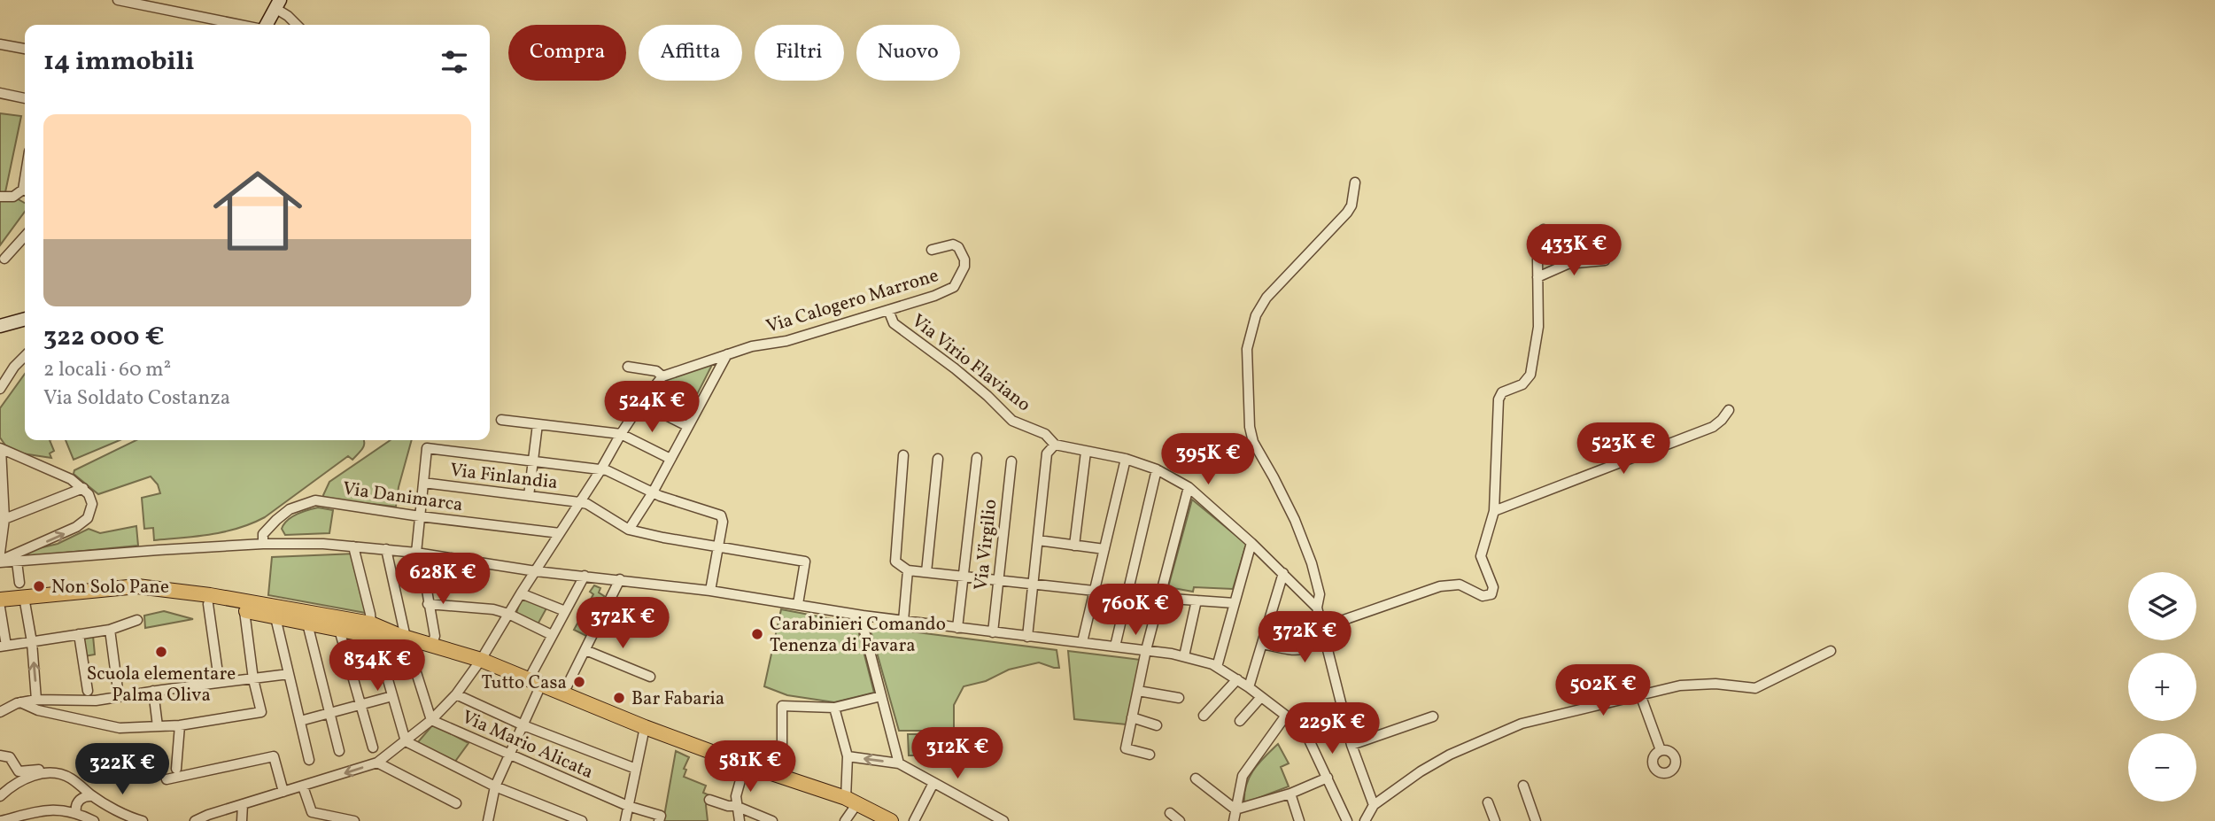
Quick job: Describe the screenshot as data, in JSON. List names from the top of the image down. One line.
{"streets":{"street":["Via Calogero Marrone","Via Virio Flaviano","Via Finlandia","Via Danimarca","Via Virgilio","Via Mario Alicata"]},"crossings":[["Via Calogero Marrone","Via Virio Flaviano"]],"places":["Non Solo Pane","Carabinieri Comando Tenenza di Favara","Scuola elementare Palma Oliva","Tutto Casa","Bar Fabaria"],"page":{"chip":["Compra","Affitta","Filtri","Nuovo"],"heading":"14 immobili","list":[{"name":"322 000 €","note":"2 locali · 60 m² · Via Soldato Costanza"}],"price":["433K €","524K €","523K €","395K €","628K €","760K €","372K €","372K €","834K €","502K €","229K €","312K €","581K €","322K €"],"map_buttons":["+","−"]}}
